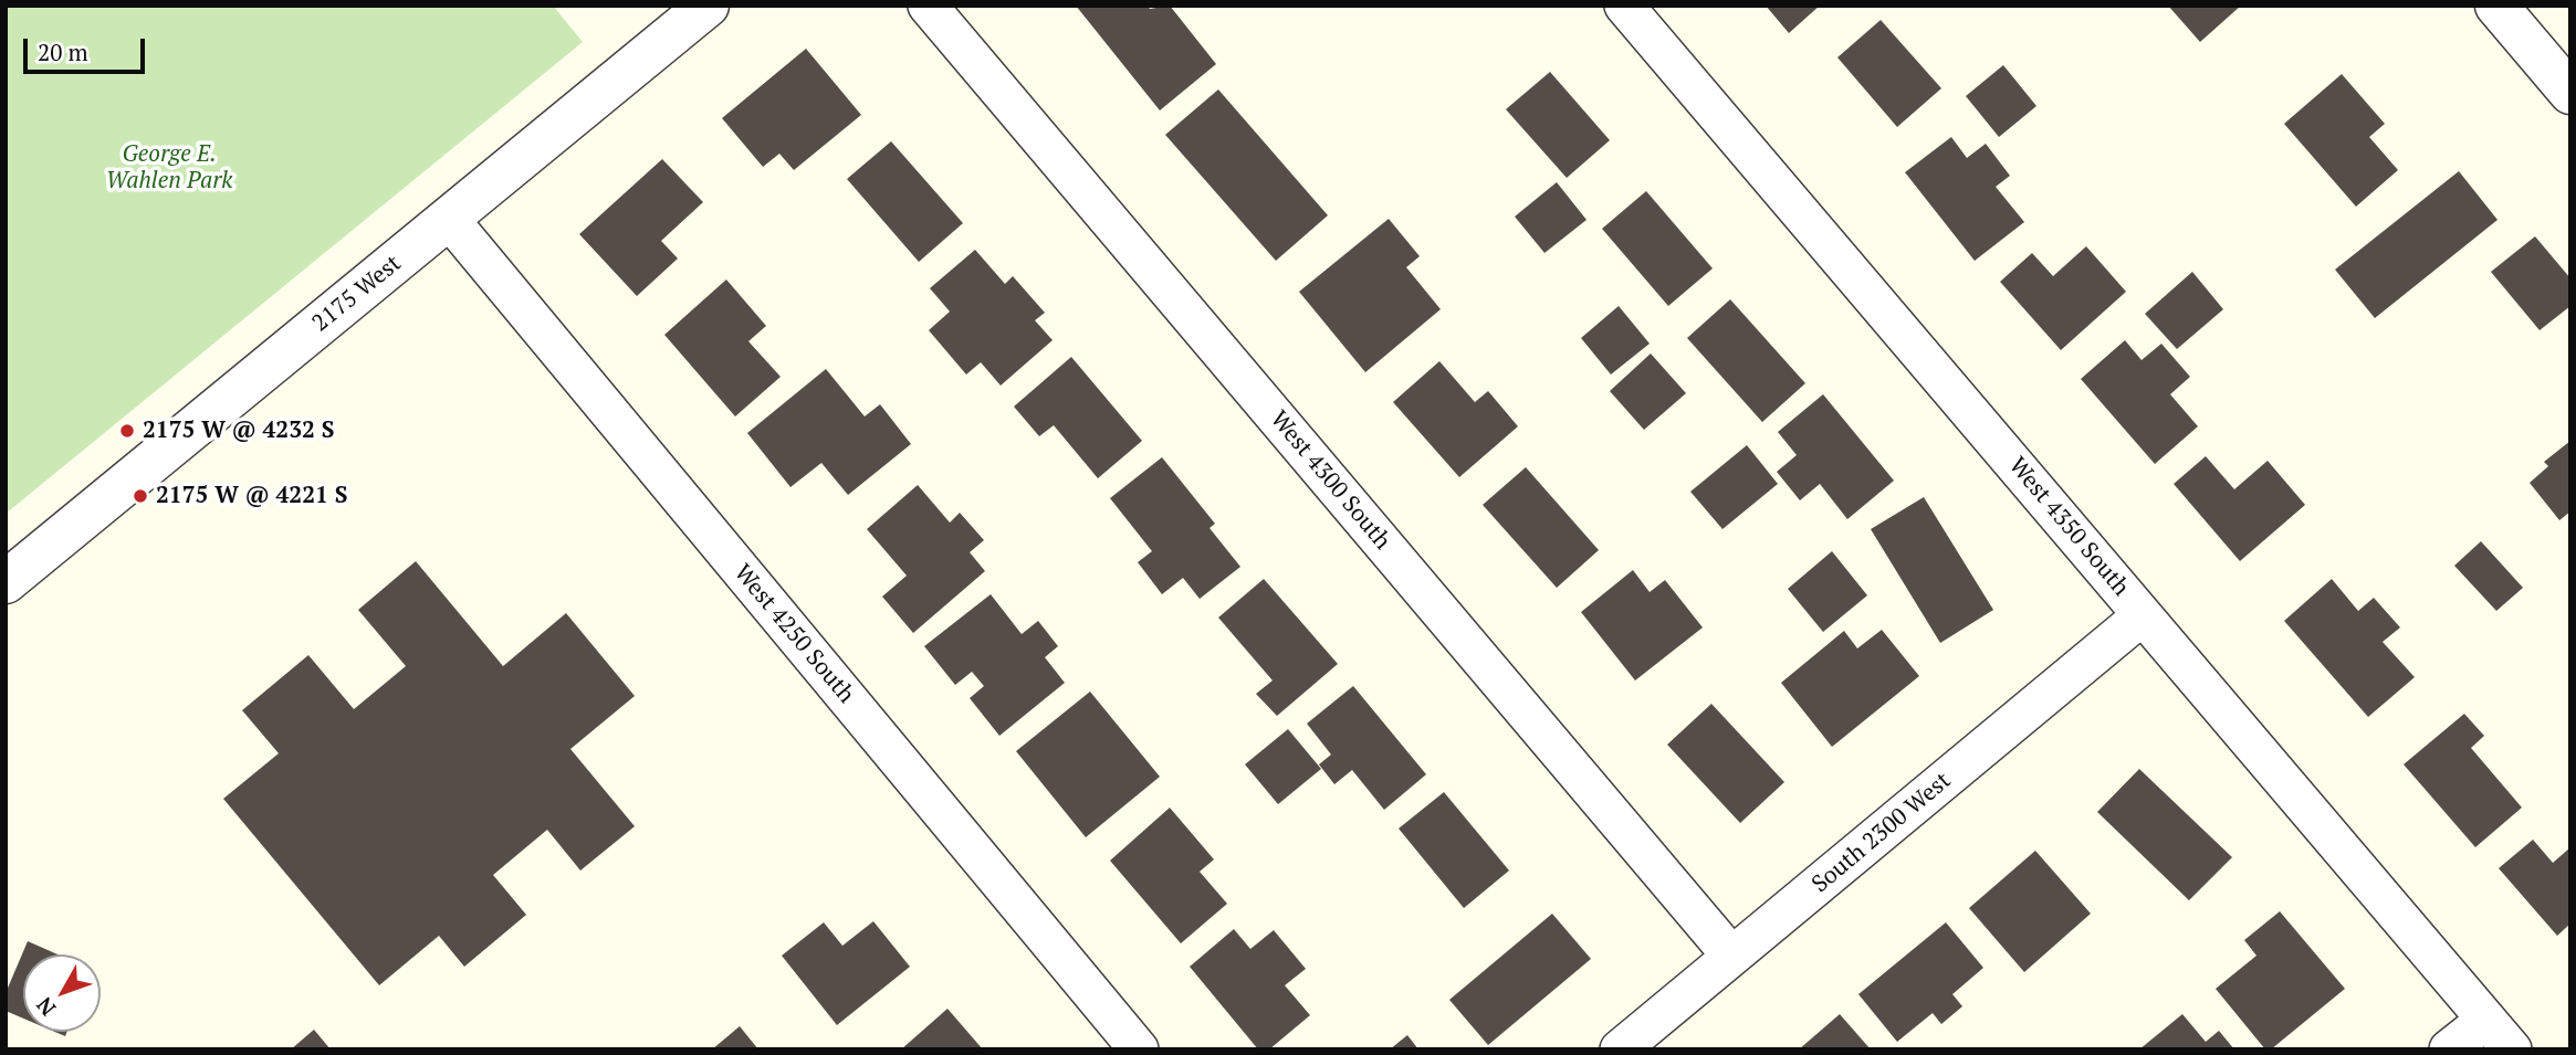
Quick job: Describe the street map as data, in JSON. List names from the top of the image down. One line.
{"streets":{"street":["2175 West","West 4300 South","West 4350 South","West 4250 South","South 2300 West"]},"crossings":[["2175 West","West 4250 South"],["West 4300 South","South 2300 West"],["West 4350 South","South 2300 West"]],"parks":["George E. Wahlen Park"],"places":["2175 W @ 4232 S","2175 W @ 4221 S"],"scale_bar":"20 m","north":"bottom left"}
